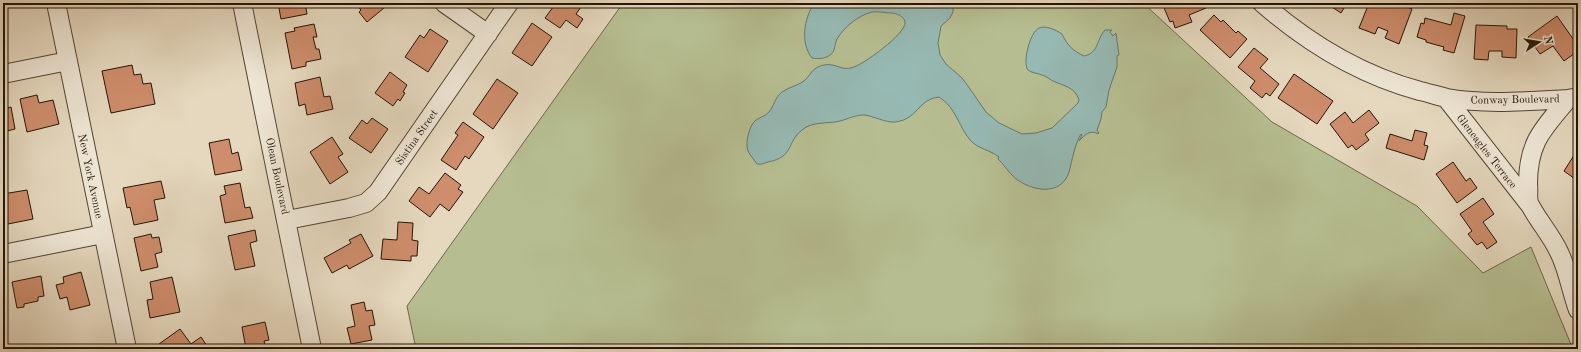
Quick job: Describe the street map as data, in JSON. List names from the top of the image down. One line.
{"streets":{"street":["Conway Boulevard","Sistina Street","Gleneagles Terrace","New York Avenue","Olean Boulevard"]},"crossings":[["Conway Boulevard","Gleneagles Terrace"],["Sistina Street","Olean Boulevard"]],"north":"right"}
